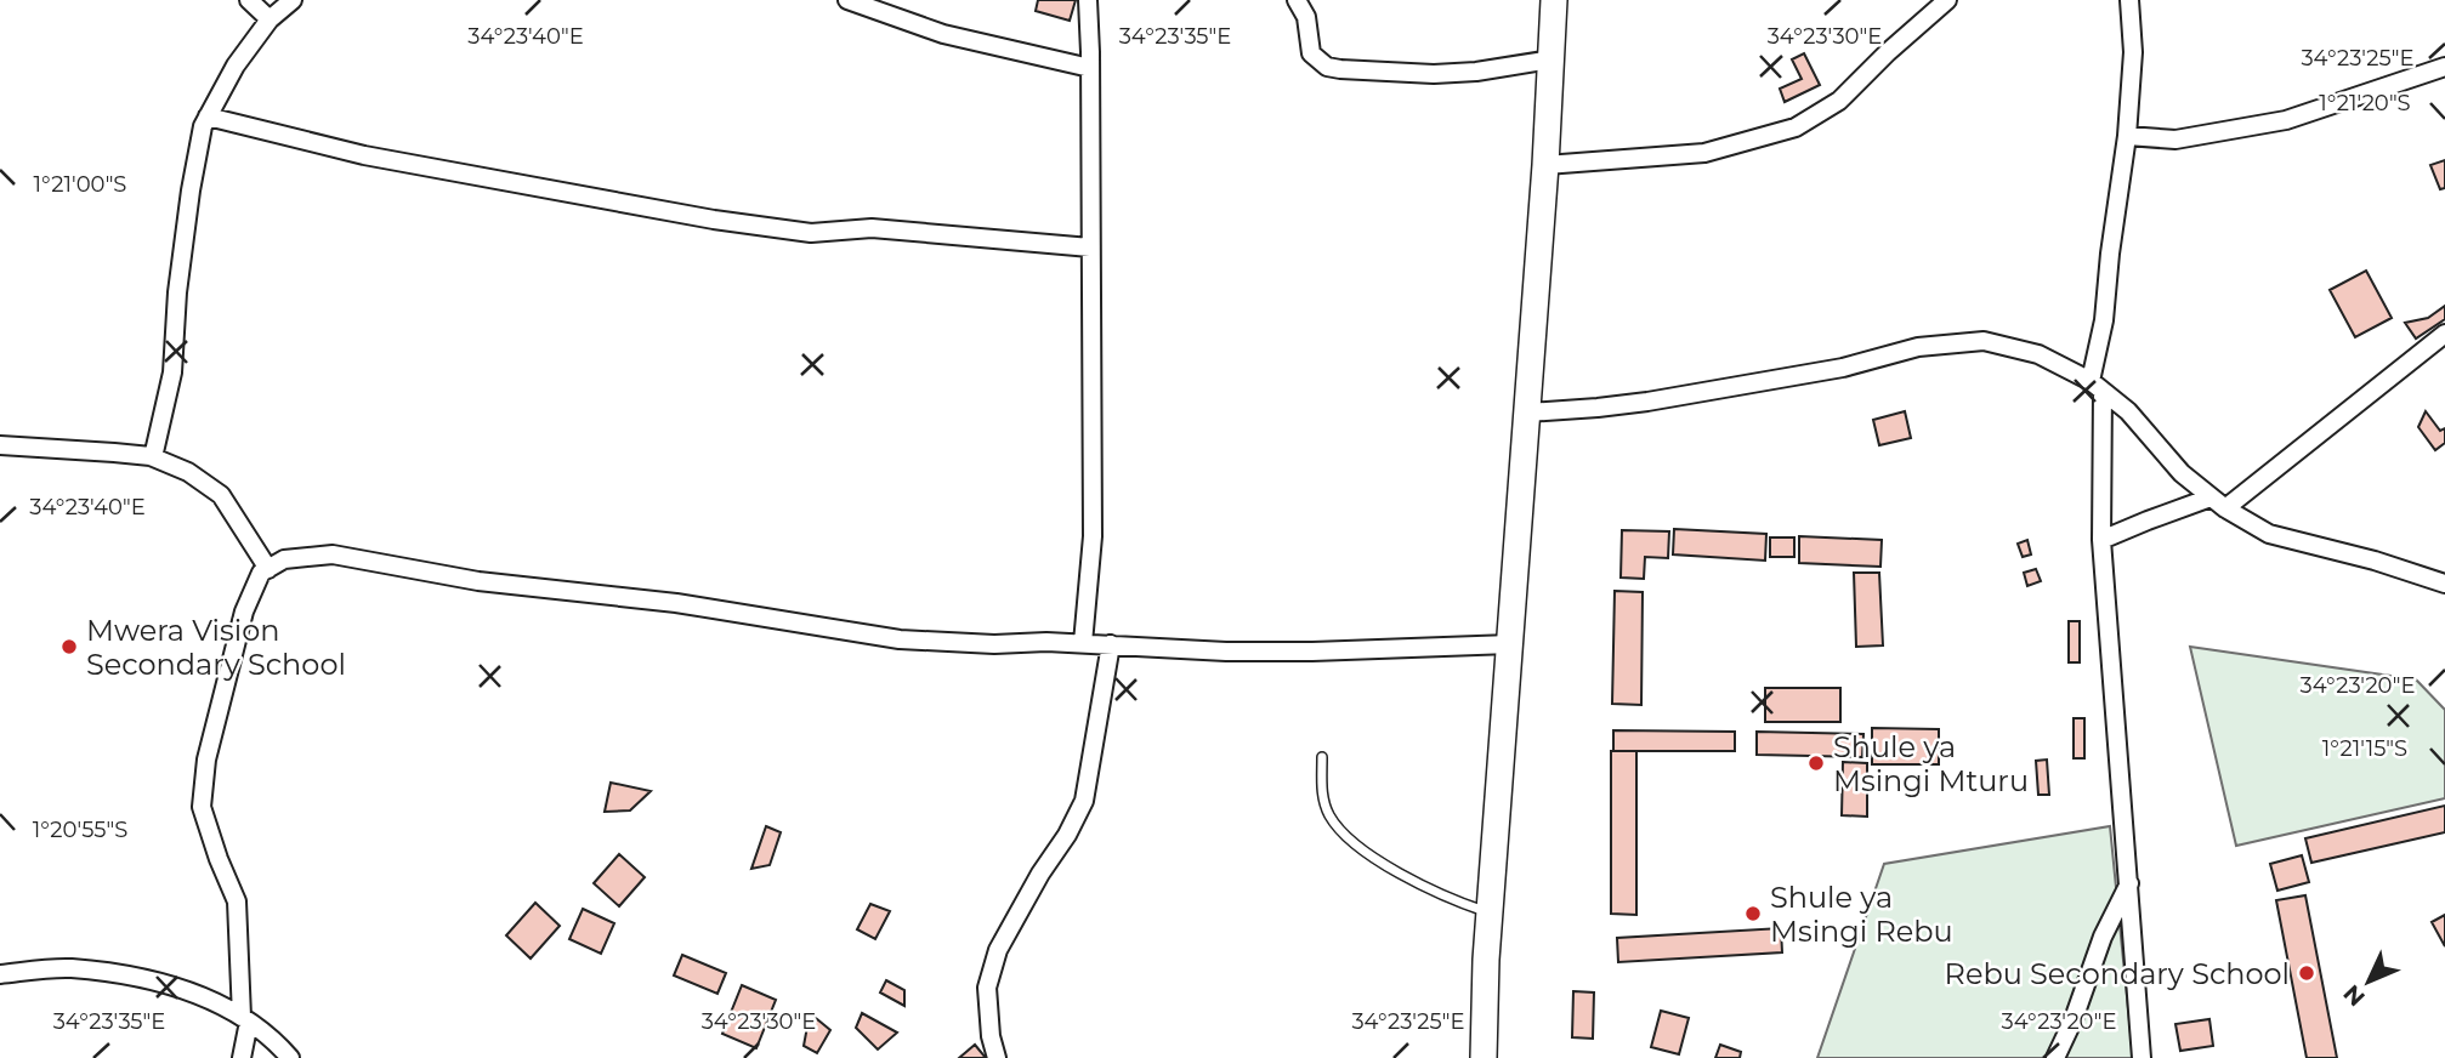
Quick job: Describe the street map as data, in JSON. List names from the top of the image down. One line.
{"places":["Mwera Vision Secondary School","Shule ya Msingi Mturu","Shule ya Msingi Rebu","Rebu Secondary School"],"north":"bottom left","coordinates":["34°23'40\"E","34°23'35\"E","34°23'30\"E","34°23'25\"E","1°21'20\"S","1°21'00\"S","34°23'20\"E","1°21'15\"S","1°20'55\"S"]}
